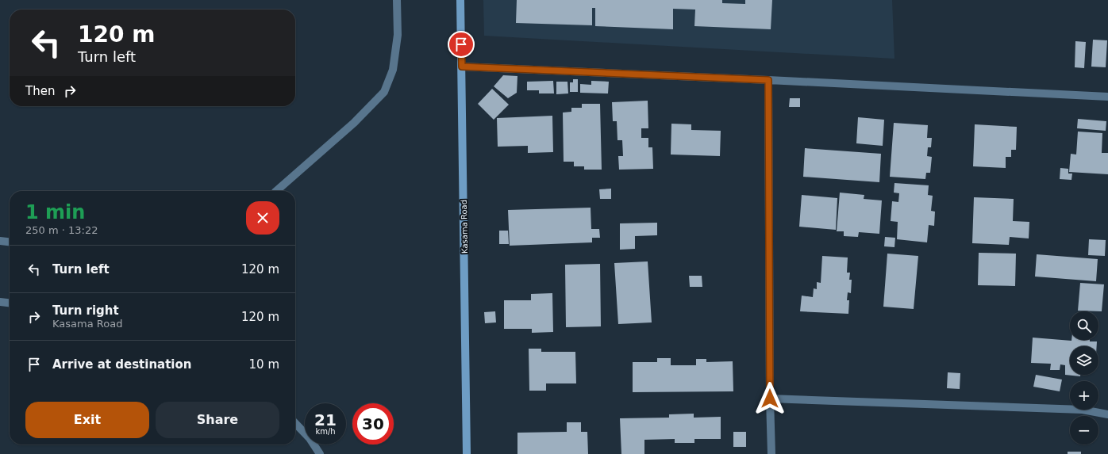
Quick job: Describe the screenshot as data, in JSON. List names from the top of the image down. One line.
{"streets":{"street":["Kasama Road"]},"page":{"turn":["120 m","Turn left"],"then":"Then","heading":["1 min","250 m · 13:22"],"list":[{"name":"Turn left","value":"120 m"},{"name":"Turn right","note":"Kasama Road","value":"120 m"},{"name":"Arrive at destination","value":"10 m"}],"map_buttons":["+","−"],"buttons":["Exit","Share"],"speed":"21 km/h","limit":"30"}}
